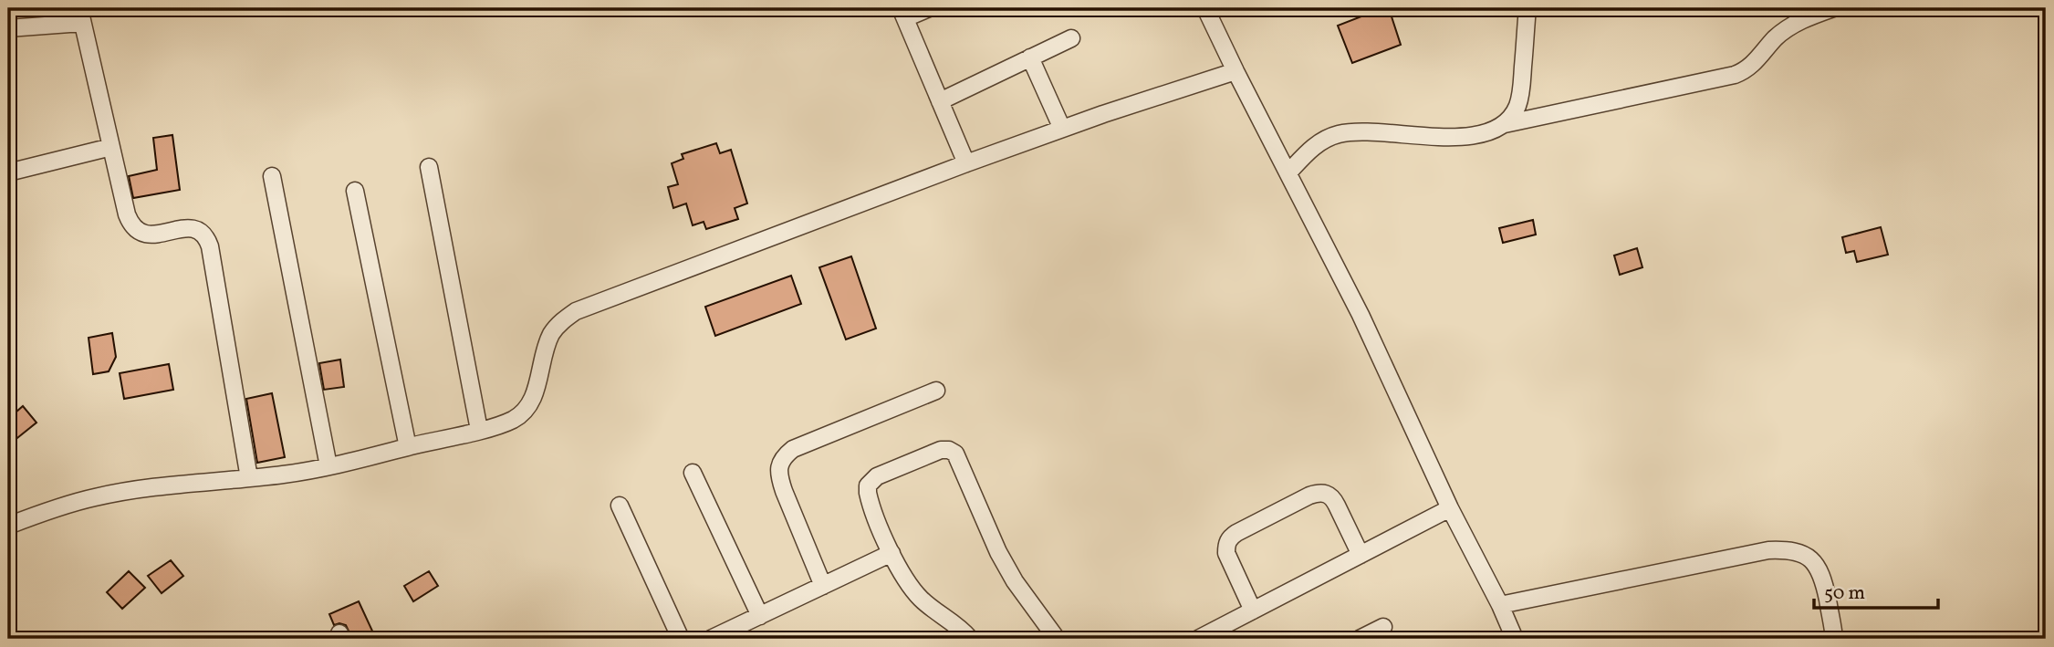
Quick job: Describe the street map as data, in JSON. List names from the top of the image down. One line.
{"scale_bar":"50 m"}
